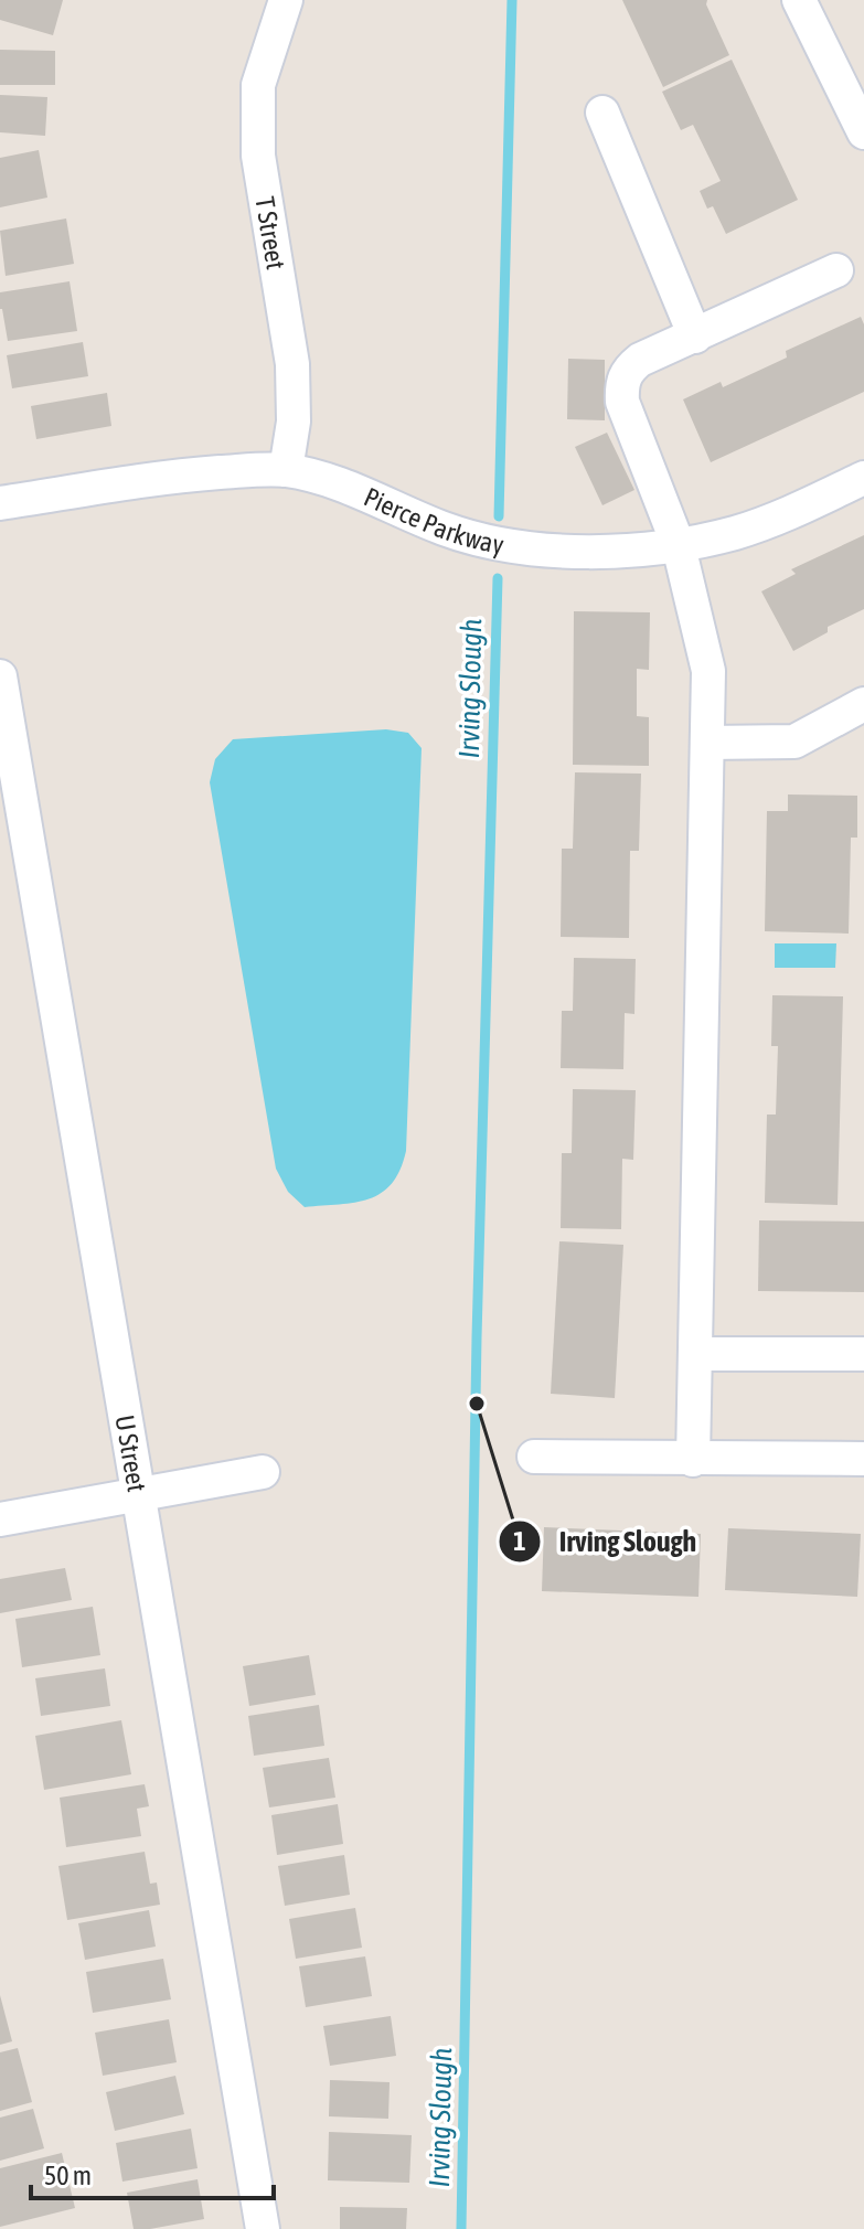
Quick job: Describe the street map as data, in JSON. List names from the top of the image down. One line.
{"streets":{"street":["T Street","Pierce Parkway","U Street"]},"crossings":[["T Street","Pierce Parkway"]],"water":["Irving Slough"],"places":["Irving Slough"],"scale_bar":"50 m"}
